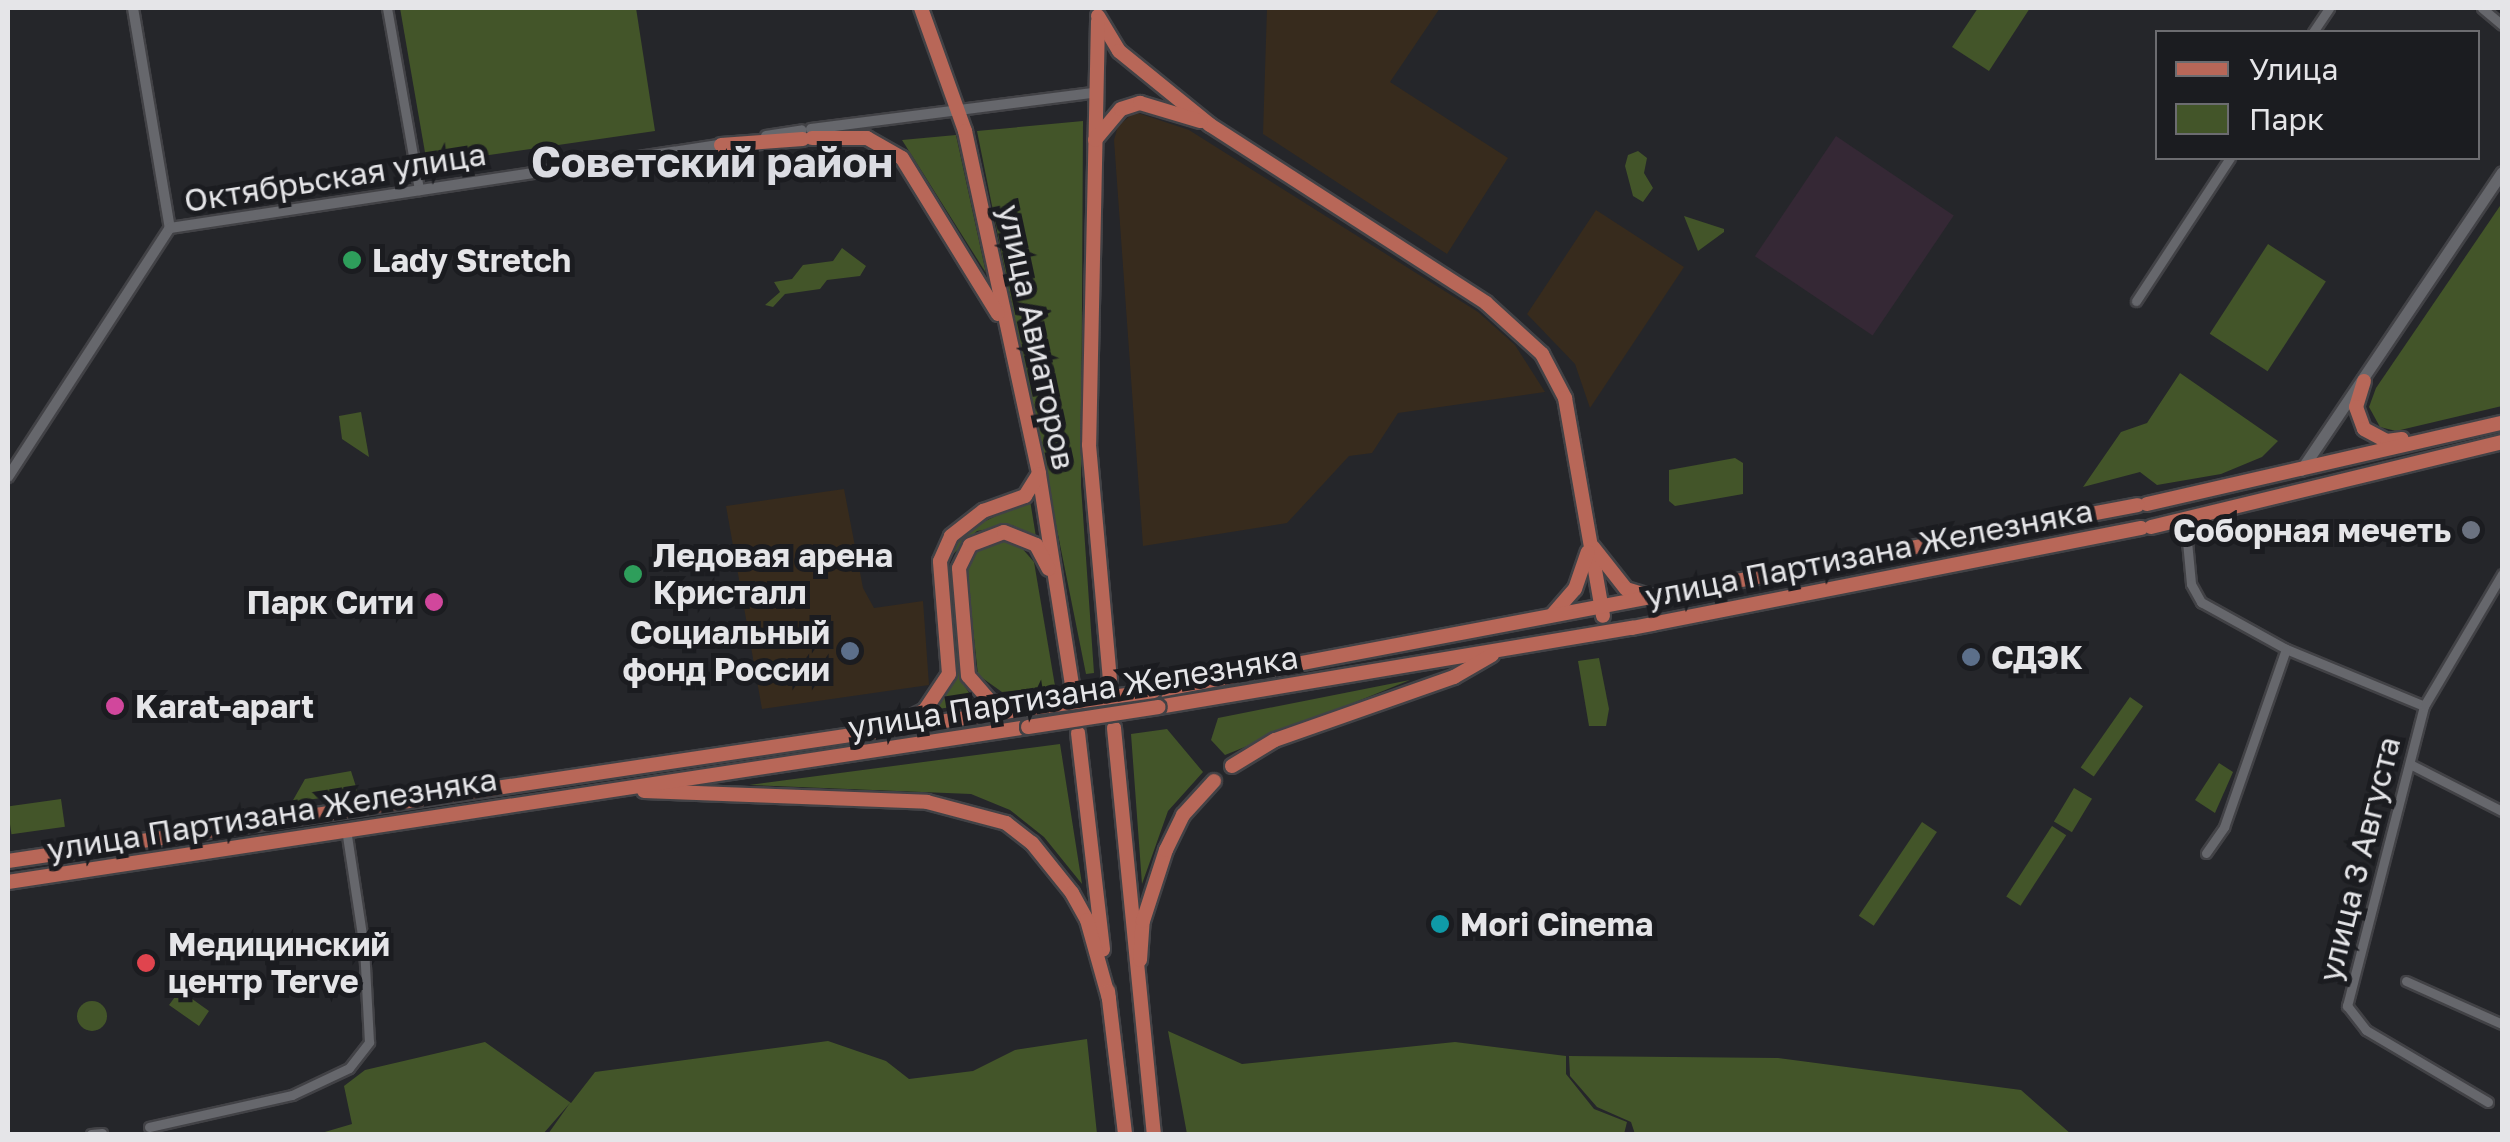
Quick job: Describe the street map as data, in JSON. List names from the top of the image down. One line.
{"streets":{"main road":["улица Авиаторов","улица Партизана Железняка"],"street":["Октябрьская улица","улица 3 Августа"]},"districts":["Советский район"],"places":["Lady Stretch","Соборная мечеть","Ледовая арена Кристалл","Парк Сити","Социальный фонд России","СДЭК","Karat-apart","Mori Cinema","Медицинский центр Terve"],"legend":["Улица","Парк"]}
